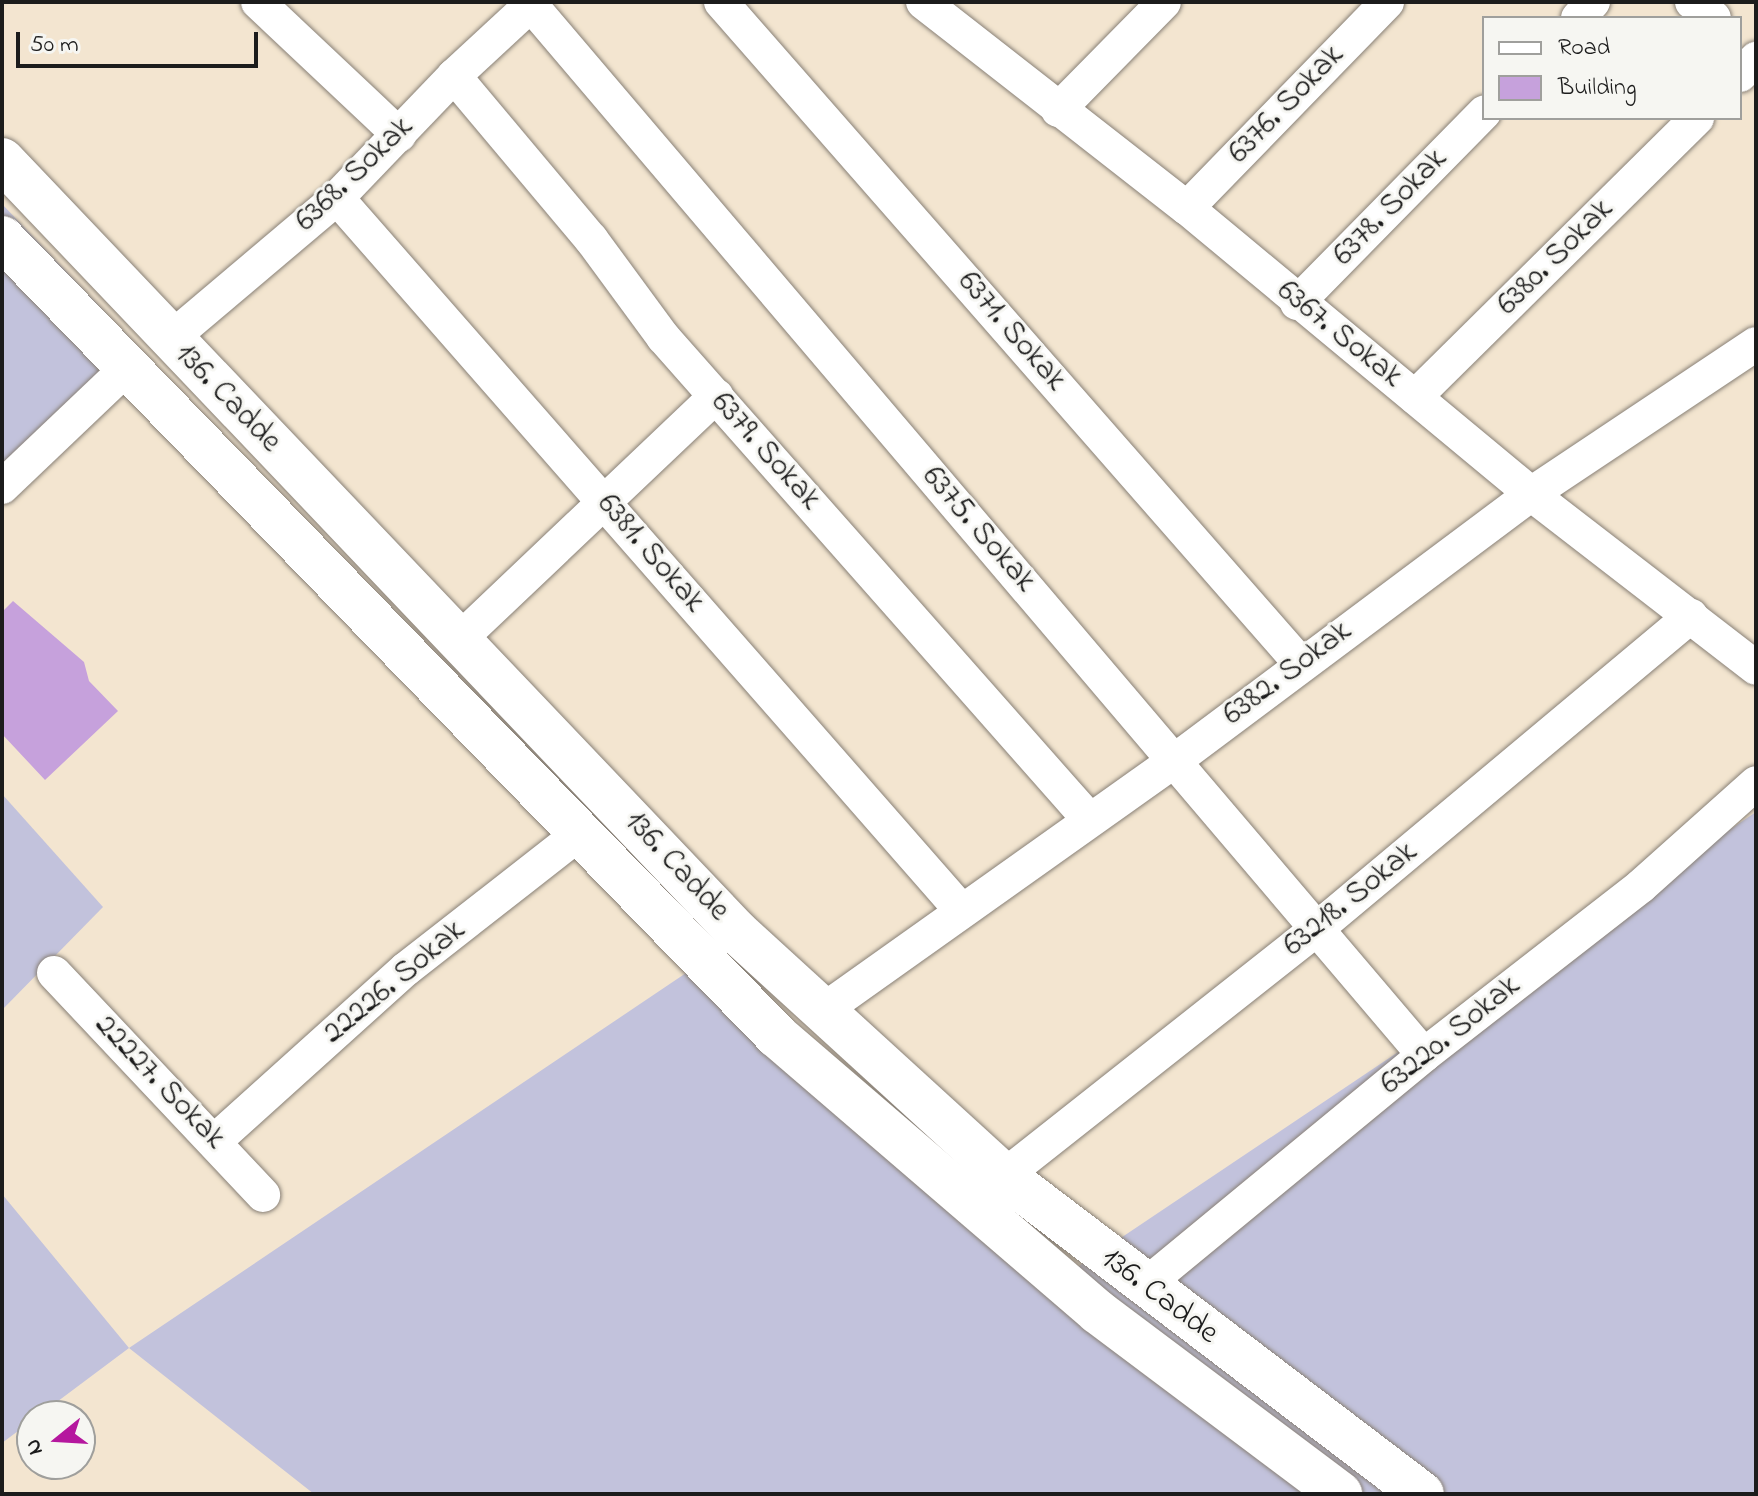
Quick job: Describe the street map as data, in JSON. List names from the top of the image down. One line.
{"streets":{"street":["6376. Sokak","6368. Sokak","6378. Sokak","6380. Sokak","6371. Sokak","6367. Sokak","136. Cadde","6379. Sokak","6375. Sokak","6381. Sokak","6382. Sokak","63218. Sokak","22226. Sokak","63220. Sokak","22227. Sokak"]},"crossings":[["6376. Sokak","6367. Sokak"],["6368. Sokak","136. Cadde"],["6368. Sokak","6379. Sokak"],["6368. Sokak","6375. Sokak"],["6368. Sokak","6381. Sokak"],["6378. Sokak","6367. Sokak"],["6380. Sokak","6367. Sokak"],["6371. Sokak","6382. Sokak"],["6367. Sokak","6382. Sokak"],["6367. Sokak","63218. Sokak"],["136. Cadde","6382. Sokak"],["136. Cadde","63218. Sokak"],["136. Cadde","22226. Sokak"],["136. Cadde","63220. Sokak"],["6379. Sokak","6382. Sokak"],["6375. Sokak","6382. Sokak"],["6375. Sokak","63218. Sokak"],["6375. Sokak","63220. Sokak"],["6381. Sokak","6382. Sokak"],["22226. Sokak","22227. Sokak"]],"legend":["Road","Building"],"scale_bar":"50 m","north":"left"}
